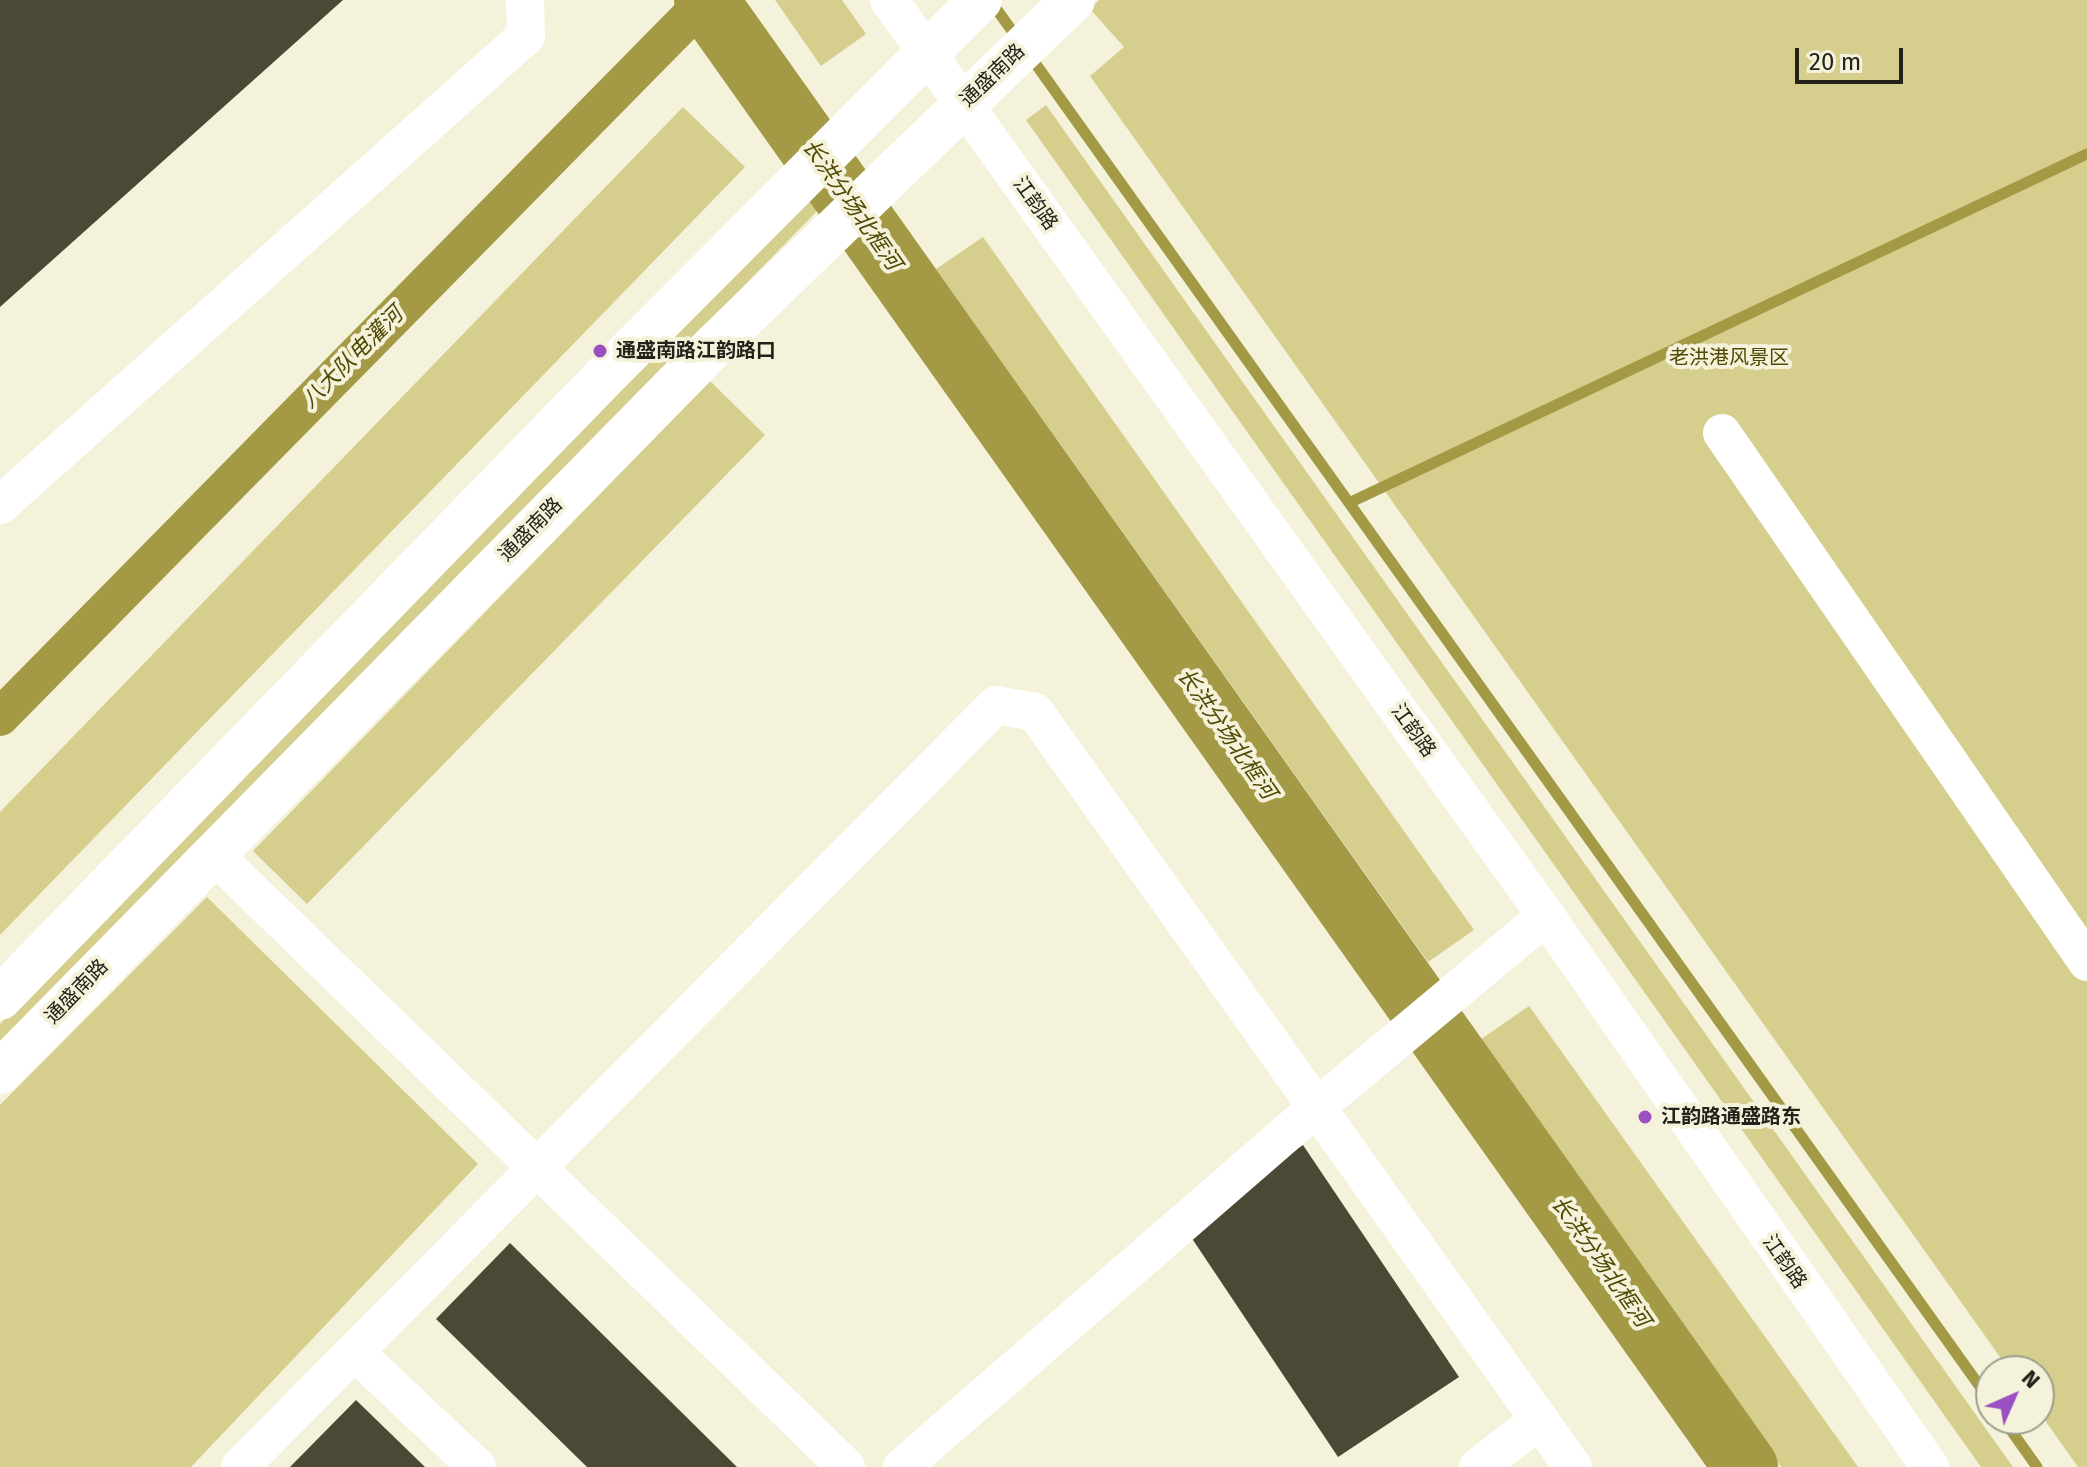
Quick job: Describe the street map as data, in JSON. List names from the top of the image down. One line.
{"streets":{"main road":["通盛南路"],"street":["江韵路"]},"crossings":[["通盛南路","江韵路"]],"water":["长洪分场北框河","八大队电灌河"],"parks":["老洪港风景区"],"places":["通盛南路江韵路口","江韵路通盛路东"],"scale_bar":"20 m","north":"top right"}
